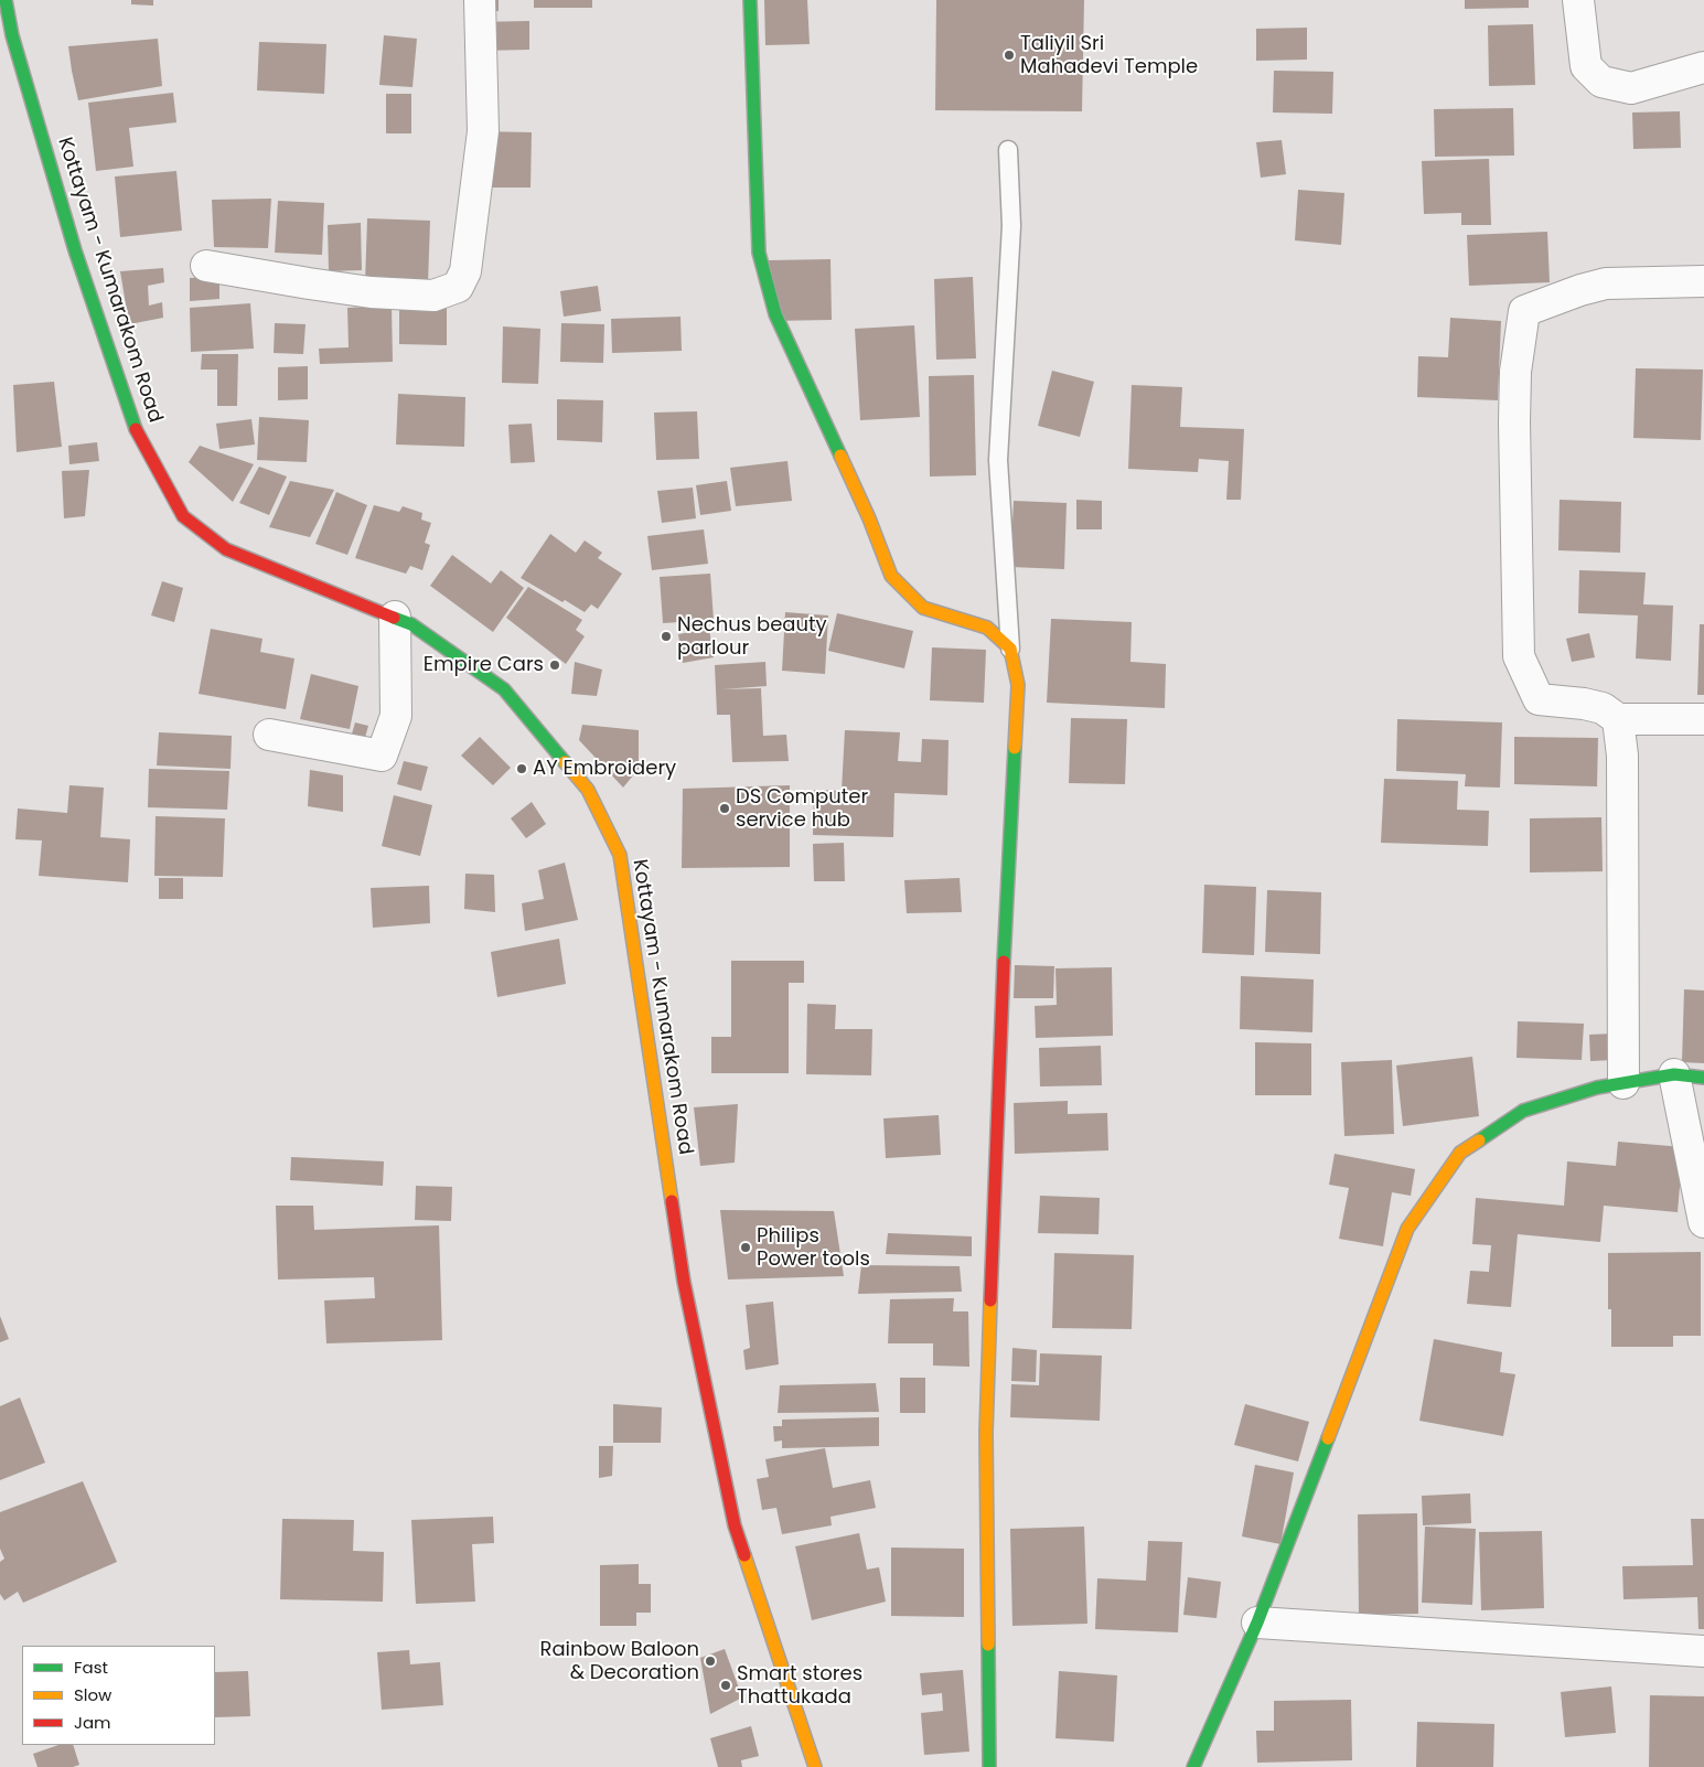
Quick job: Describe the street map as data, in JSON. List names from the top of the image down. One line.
{"streets":{"main road":["Kottayam - Kumarakom Road"]},"places":["Taliyil Sri Mahadevi Temple","Nechus beauty parlour","Empire Cars","AY Embroidery","DS Computer service hub","Philips Power tools","Rainbow Baloon & Decoration","Smart stores Thattukada"],"legend":["Fast","Slow","Jam"]}
